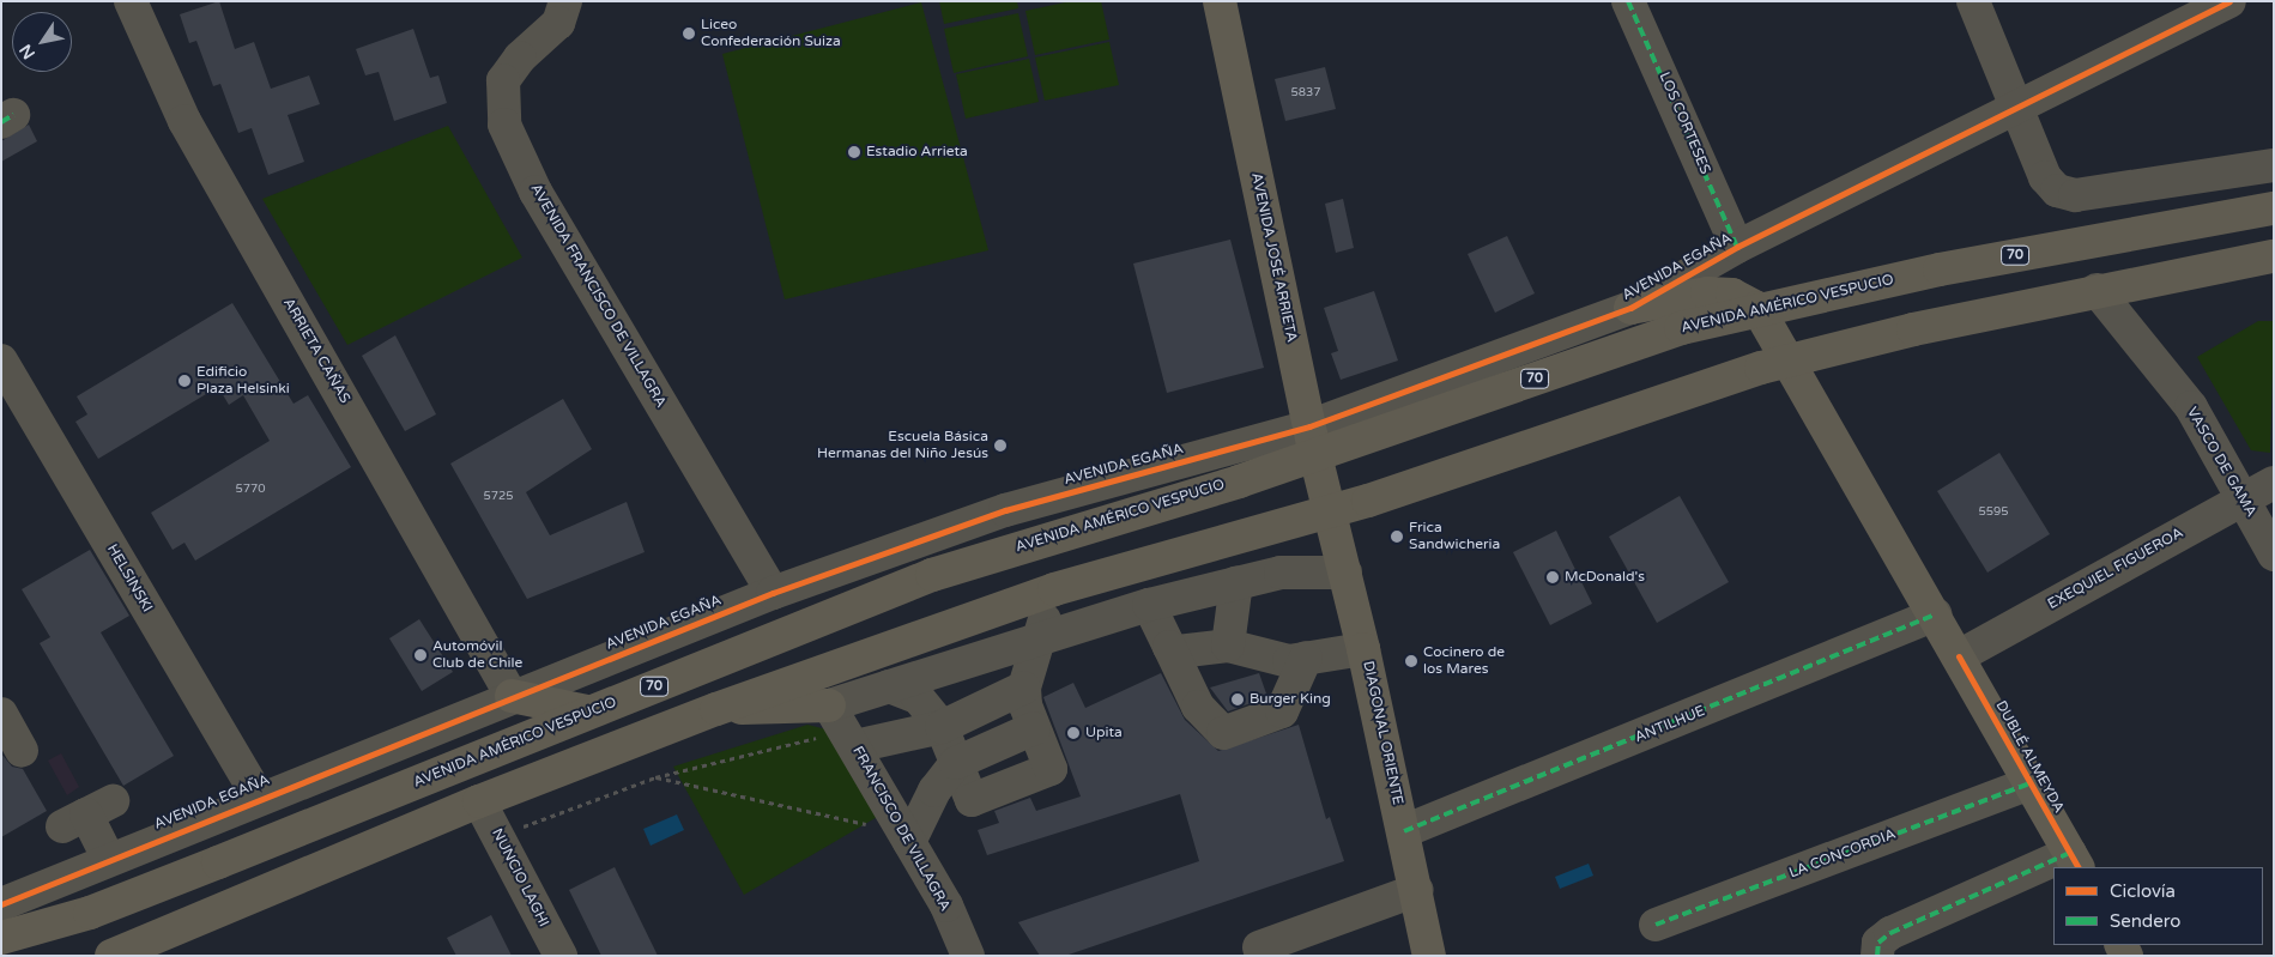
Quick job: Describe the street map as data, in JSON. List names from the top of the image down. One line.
{"streets":{"main road":["70","AVENIDA JOSÉ ARRIETA","AVENIDA AMÉRICO VESPUCIO","DIAGONAL ORIENTE","DUBLÉ ALMEYDA"],"street":["LOS CORTESES","AVENIDA EGAÑA","AVENIDA FRANCISCO DE VILLAGRA","ARRIETA CAÑAS","VASCO DE GAMA","EXEQUIEL FIGUEROA","HELSINSKI","ANTILHUE","FRANCISCO DE VILLAGRA","LA CONCORDIA","NUNCIO LAGHI"]},"crossings":[["LOS CORTESES","AVENIDA EGAÑA"],["AVENIDA JOSÉ ARRIETA","AVENIDA EGAÑA"],["AVENIDA JOSÉ ARRIETA","AVENIDA AMÉRICO VESPUCIO"],["AVENIDA JOSÉ ARRIETA","DIAGONAL ORIENTE"],["AVENIDA EGAÑA","AVENIDA FRANCISCO DE VILLAGRA"],["AVENIDA EGAÑA","AVENIDA AMÉRICO VESPUCIO"],["AVENIDA EGAÑA","ARRIETA CAÑAS"],["AVENIDA EGAÑA","HELSINSKI"],["AVENIDA AMÉRICO VESPUCIO","DUBLÉ ALMEYDA"],["VASCO DE GAMA","EXEQUIEL FIGUEROA"],["EXEQUIEL FIGUEROA","DUBLÉ ALMEYDA"],["ANTILHUE","DIAGONAL ORIENTE"],["ANTILHUE","DUBLÉ ALMEYDA"],["DUBLÉ ALMEYDA","LA CONCORDIA"]],"places":["Liceo Confederación Suiza","Estadio Arrieta","Edificio Plaza Helsinki","Escuela Básica Hermanas del Niño Jesús","Frica Sandwicheria","McDonald's","Automóvil Club de Chile","Cocinero de los Mares","Burger King","Upita"],"house_numbers":["5837","5770","5725","5595"],"legend":["Ciclovía","Sendero"],"north":"bottom left"}
